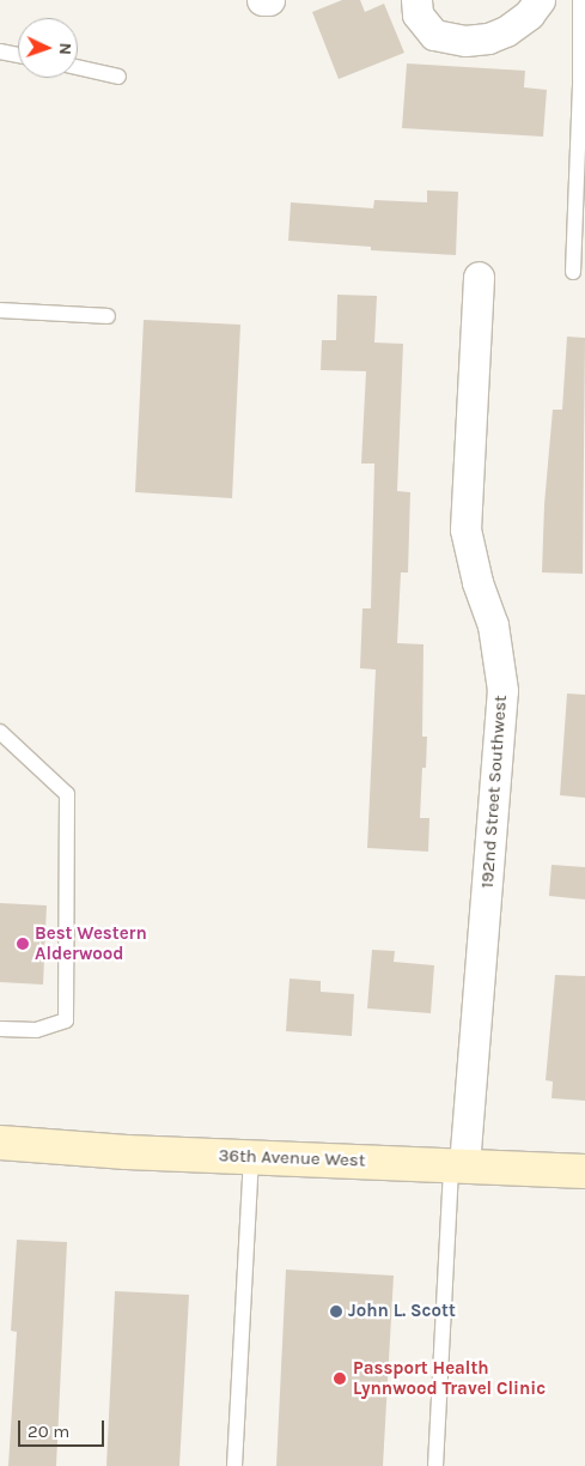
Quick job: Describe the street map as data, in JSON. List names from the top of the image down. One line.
{"streets":{"main road":["36th Avenue West"],"street":["192nd Street Southwest"]},"crossings":[["192nd Street Southwest","36th Avenue West"]],"places":["Best Western Alderwood","John L. Scott","Passport Health Lynnwood Travel Clinic"],"scale_bar":"20 m","north":"right"}
